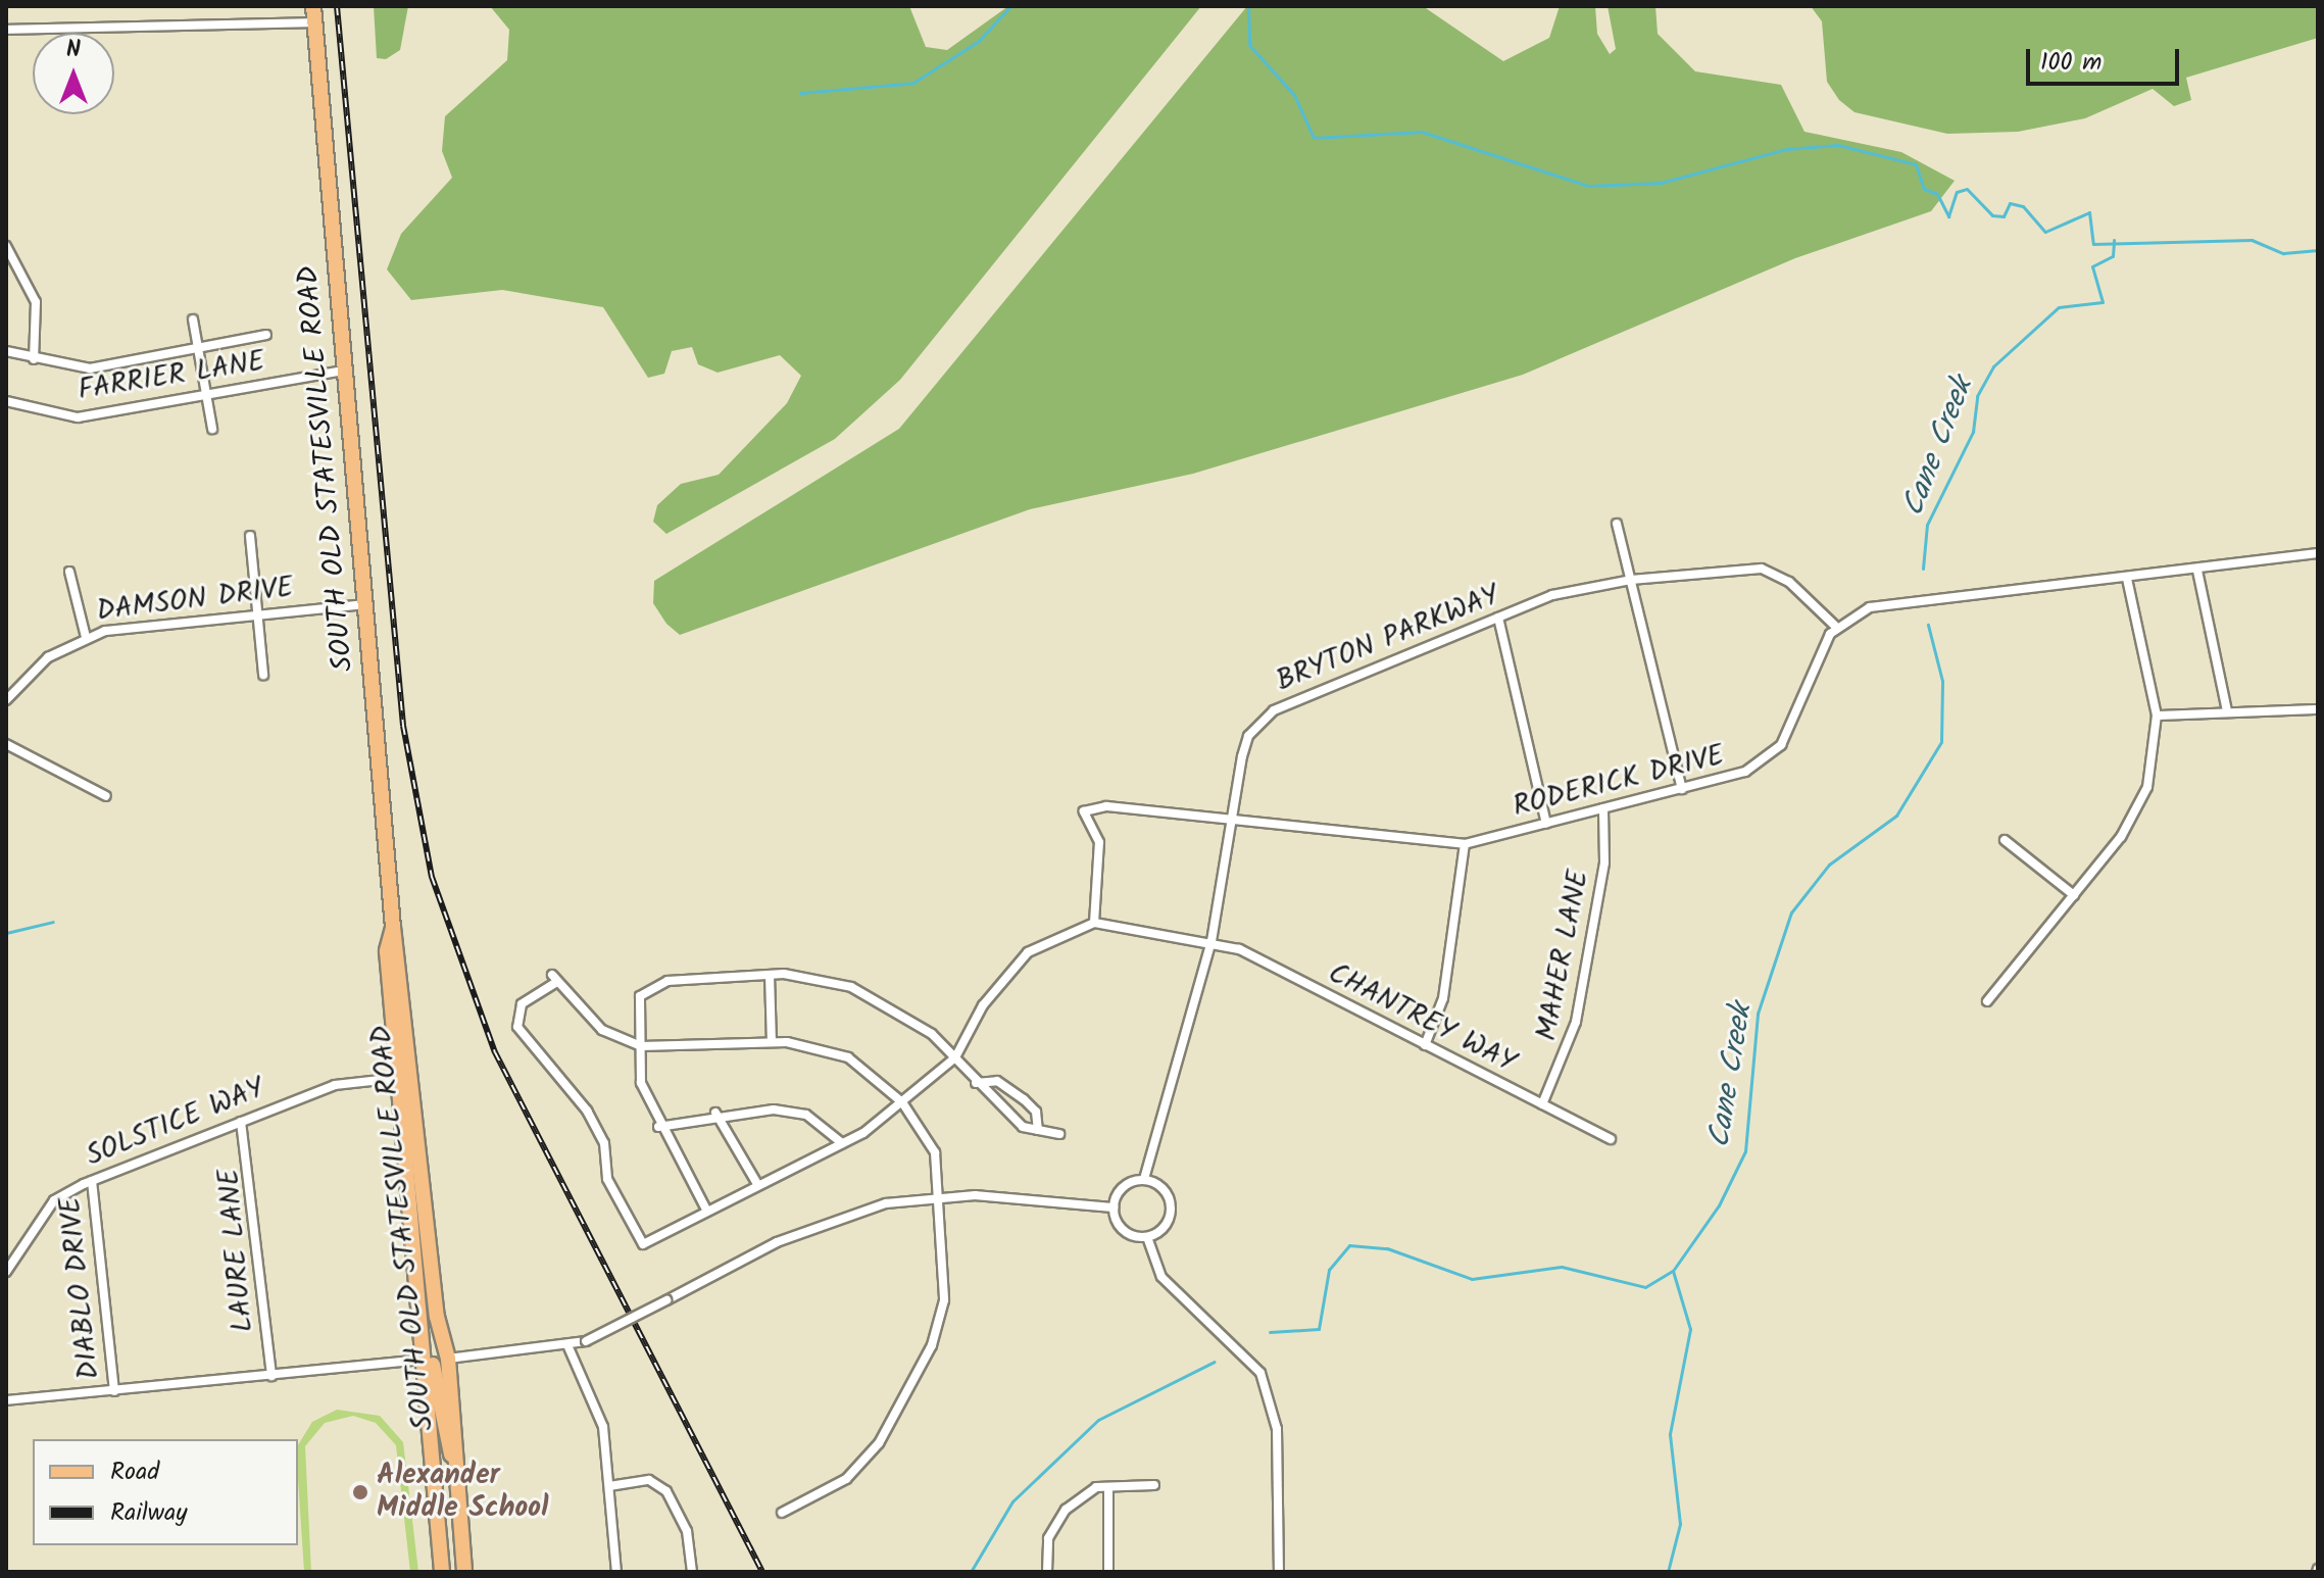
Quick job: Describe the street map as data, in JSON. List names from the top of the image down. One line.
{"streets":{"main road":["SOUTH OLD STATESVILLE ROAD"],"street":["FARRIER LANE","DAMSON DRIVE","BRYTON PARKWAY","RODERICK DRIVE","MAHER LANE","CHANTREY WAY","SOLSTICE WAY","LAURE LANE","DIABLO DRIVE"]},"crossings":[["FARRIER LANE","SOUTH OLD STATESVILLE ROAD"],["SOUTH OLD STATESVILLE ROAD","DAMSON DRIVE"],["SOUTH OLD STATESVILLE ROAD","SOLSTICE WAY"],["BRYTON PARKWAY","RODERICK DRIVE"],["BRYTON PARKWAY","CHANTREY WAY"],["RODERICK DRIVE","MAHER LANE"],["RODERICK DRIVE","CHANTREY WAY"],["MAHER LANE","CHANTREY WAY"],["SOLSTICE WAY","LAURE LANE"],["SOLSTICE WAY","DIABLO DRIVE"]],"water":["Cane Creek"],"places":["Alexander Middle School"],"legend":["Road","Railway"],"scale_bar":"100 m","north":"top"}
